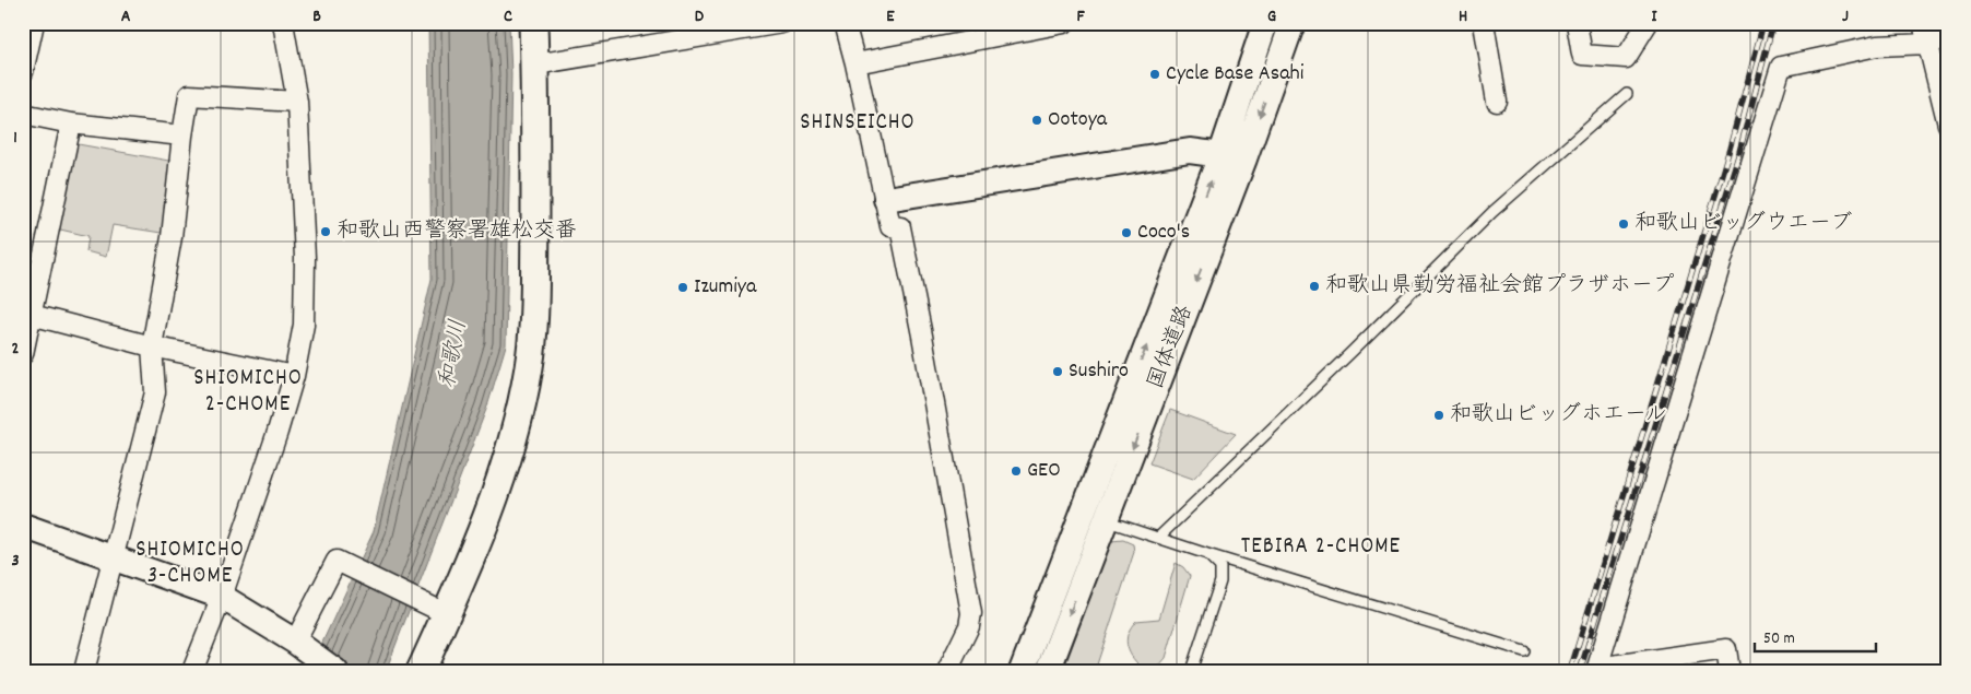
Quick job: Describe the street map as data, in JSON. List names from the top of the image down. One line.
{"streets":{"street":["国体道路"]},"districts":["SHINSEICHO","SHIOMICHO 2-CHOME","TEBIRA 2-CHOME","SHIOMICHO 3-CHOME"],"water":["和歌川"],"places":["Cycle Base Asahi","Ootoya","和歌山ビッグウエーブ","和歌山西警察署雄松交番","Coco's","和歌山県勤労福祉会館プラザホープ","Izumiya","Sushiro","和歌山ビッグホエール","GEO"],"scale_bar":"50 m","grid":{"columns":["A","B","C","D","E","F","G","H","I","J"],"rows":["1","2","3"]}}
